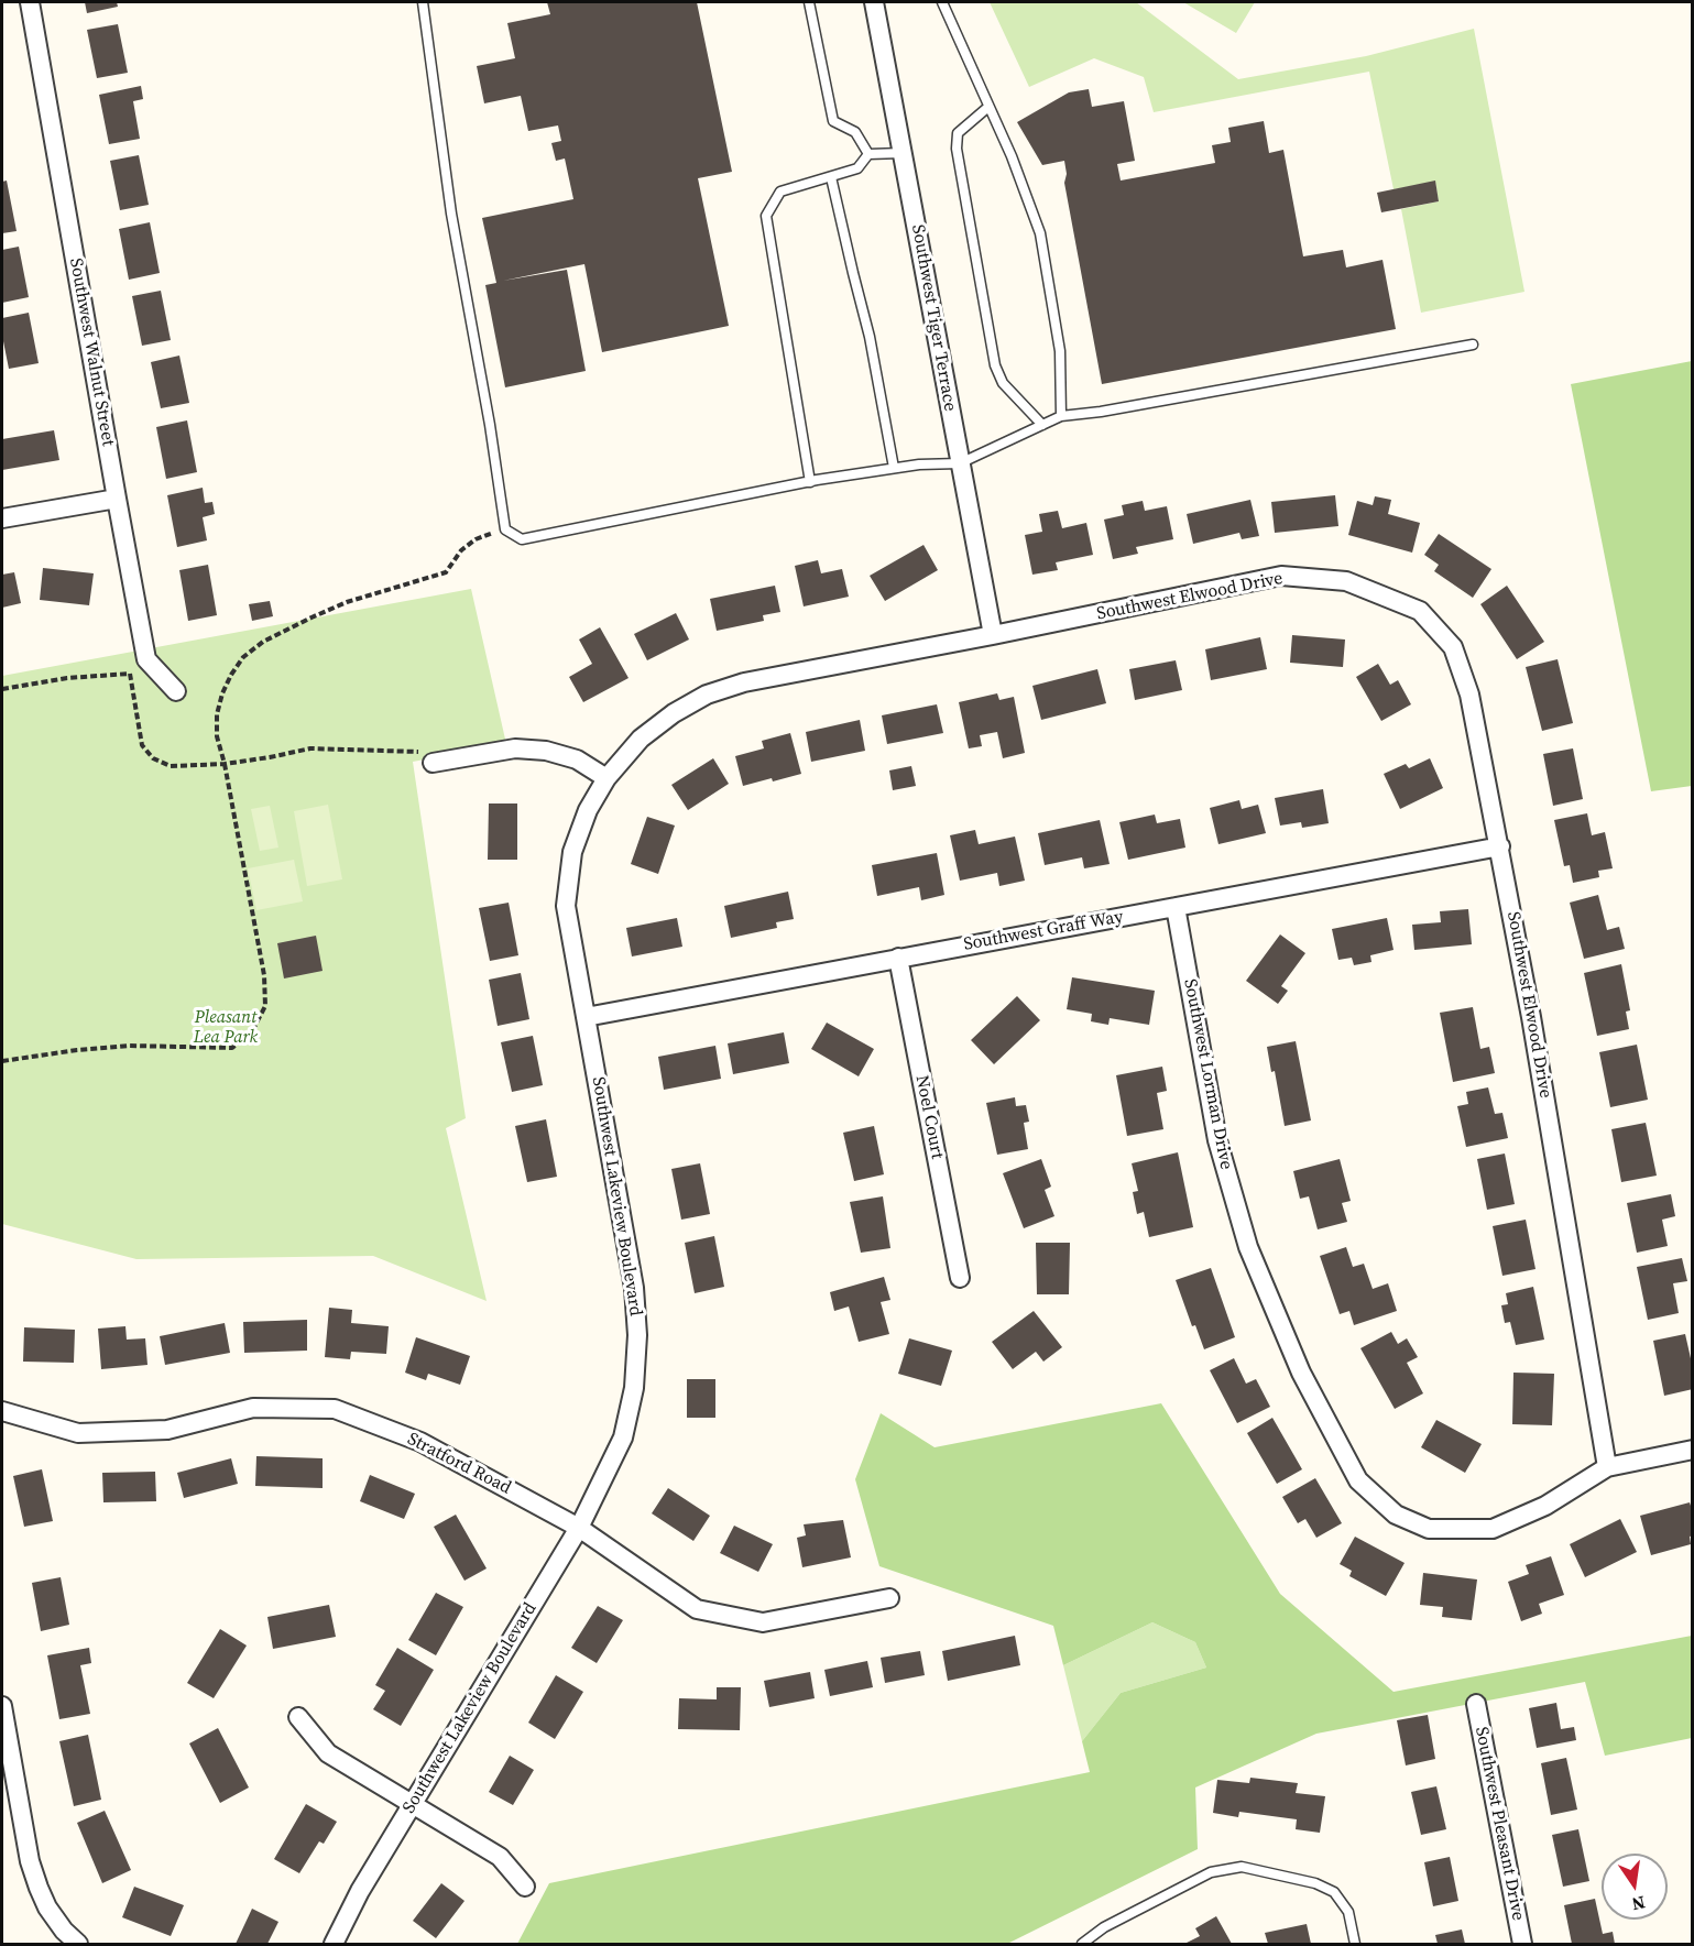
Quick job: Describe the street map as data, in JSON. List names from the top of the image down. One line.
{"streets":{"street":["Southwest Tiger Terrace","Southwest Walnut Street","Southwest Elwood Drive","Southwest Graff Way","Southwest Lorman Drive","Noel Court","Southwest Lakeview Boulevard","Stratford Road","Southwest Pleasant Drive"]},"crossings":[["Southwest Tiger Terrace","Southwest Elwood Drive"],["Southwest Elwood Drive","Southwest Graff Way"],["Southwest Elwood Drive","Southwest Lorman Drive"],["Southwest Elwood Drive","Southwest Lakeview Boulevard"],["Southwest Graff Way","Southwest Lorman Drive"],["Southwest Graff Way","Noel Court"],["Southwest Graff Way","Southwest Lakeview Boulevard"],["Southwest Lakeview Boulevard","Stratford Road"]],"parks":["Pleasant Lea Park"],"north":"bottom"}
